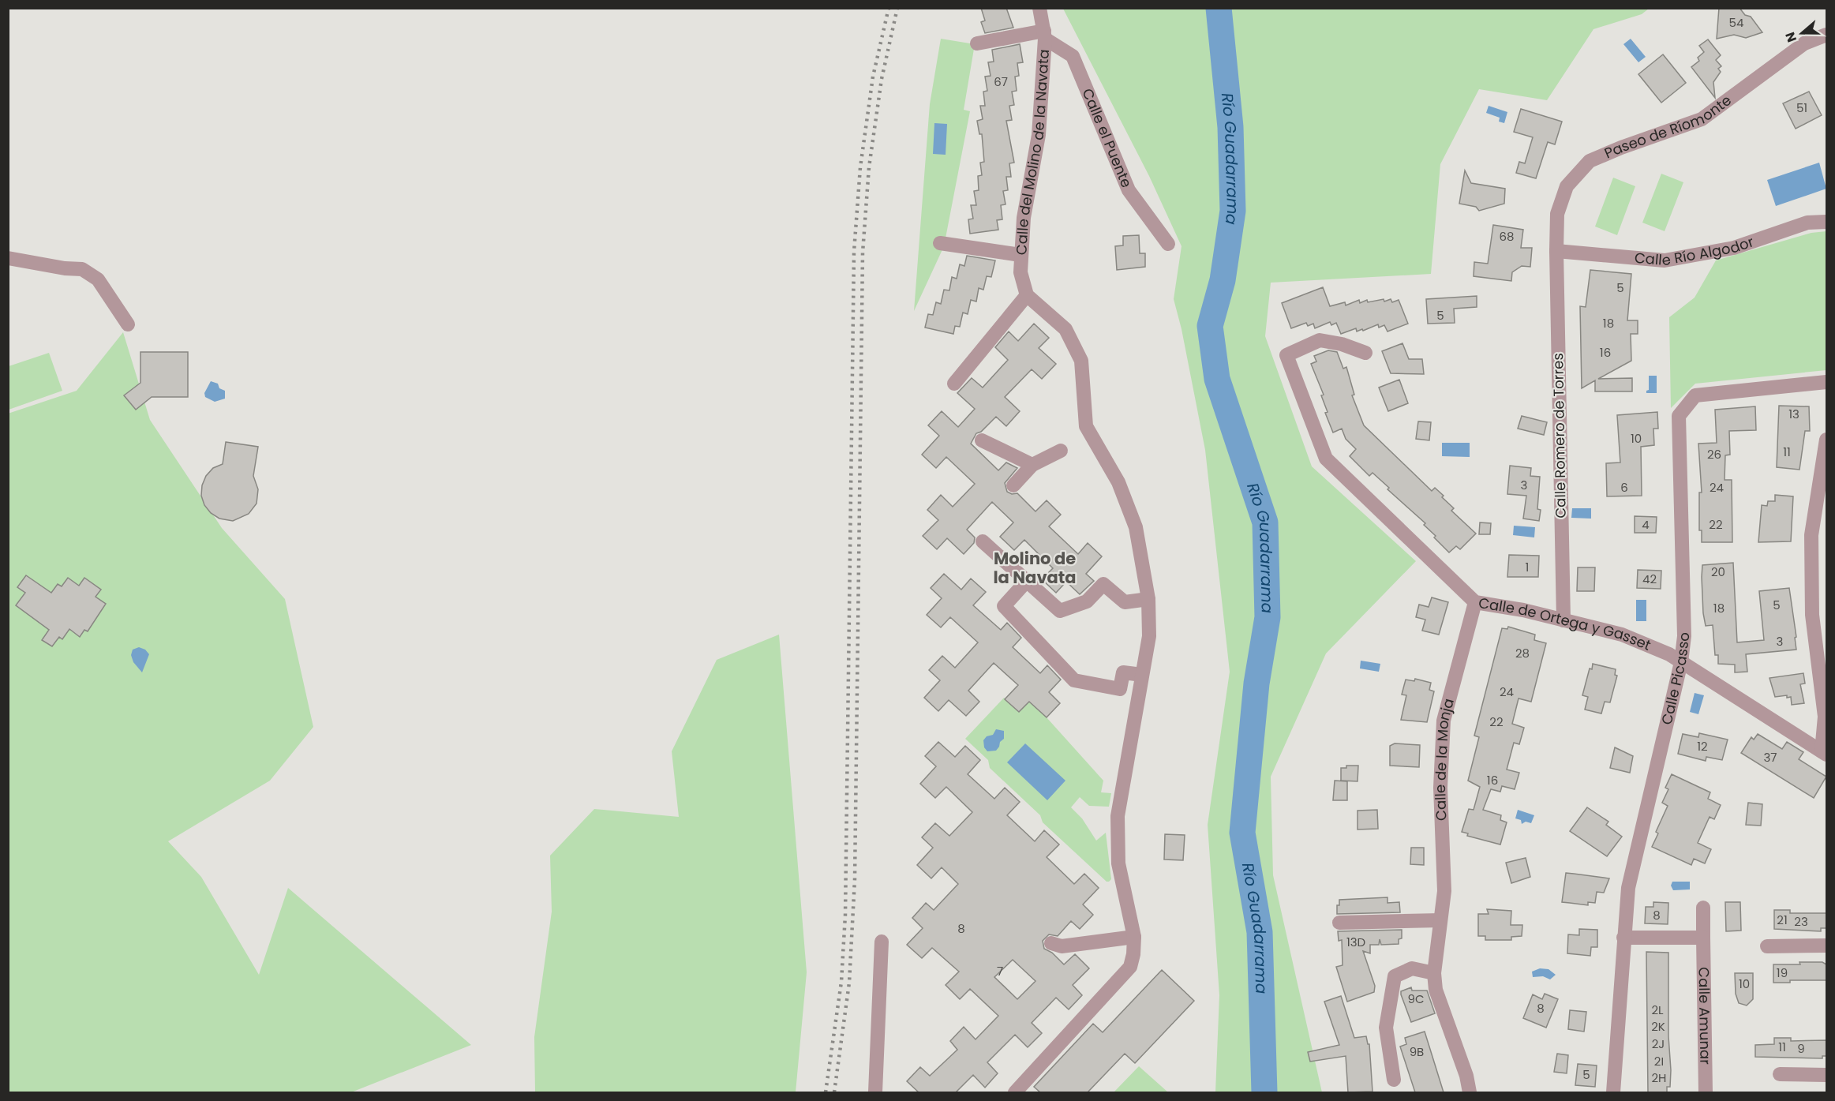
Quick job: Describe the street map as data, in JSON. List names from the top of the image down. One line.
{"streets":{"street":["Paseo de Ríomonte","Calle el Puente","Calle del Molino de la Navata","Calle Río Algodor","Calle Romero de Torres","Calle de Ortega y Gasset","Calle Picasso","Calle de la Monja","Calle Amunar"]},"crossings":[["Paseo de Ríomonte","Calle Río Algodor"],["Paseo de Ríomonte","Calle Romero de Torres"],["Calle el Puente","Calle del Molino de la Navata"],["Calle Río Algodor","Calle Romero de Torres"],["Calle Romero de Torres","Calle de Ortega y Gasset"],["Calle de Ortega y Gasset","Calle Picasso"],["Calle de Ortega y Gasset","Calle de la Monja"]],"districts":["Molino de la Navata"],"water":["Río Guadarrama"],"house_numbers":["54","67","51","68","5","5","18","16","13","10","11","26","3","6","24","4","22","1","20","42","5","18","3","28","24","22","12","37","16","8","21","23","8","13D","7","19","10","9C","8","2L","2K","2J","11","9","9B","2I","5","2H"],"north":"left"}
